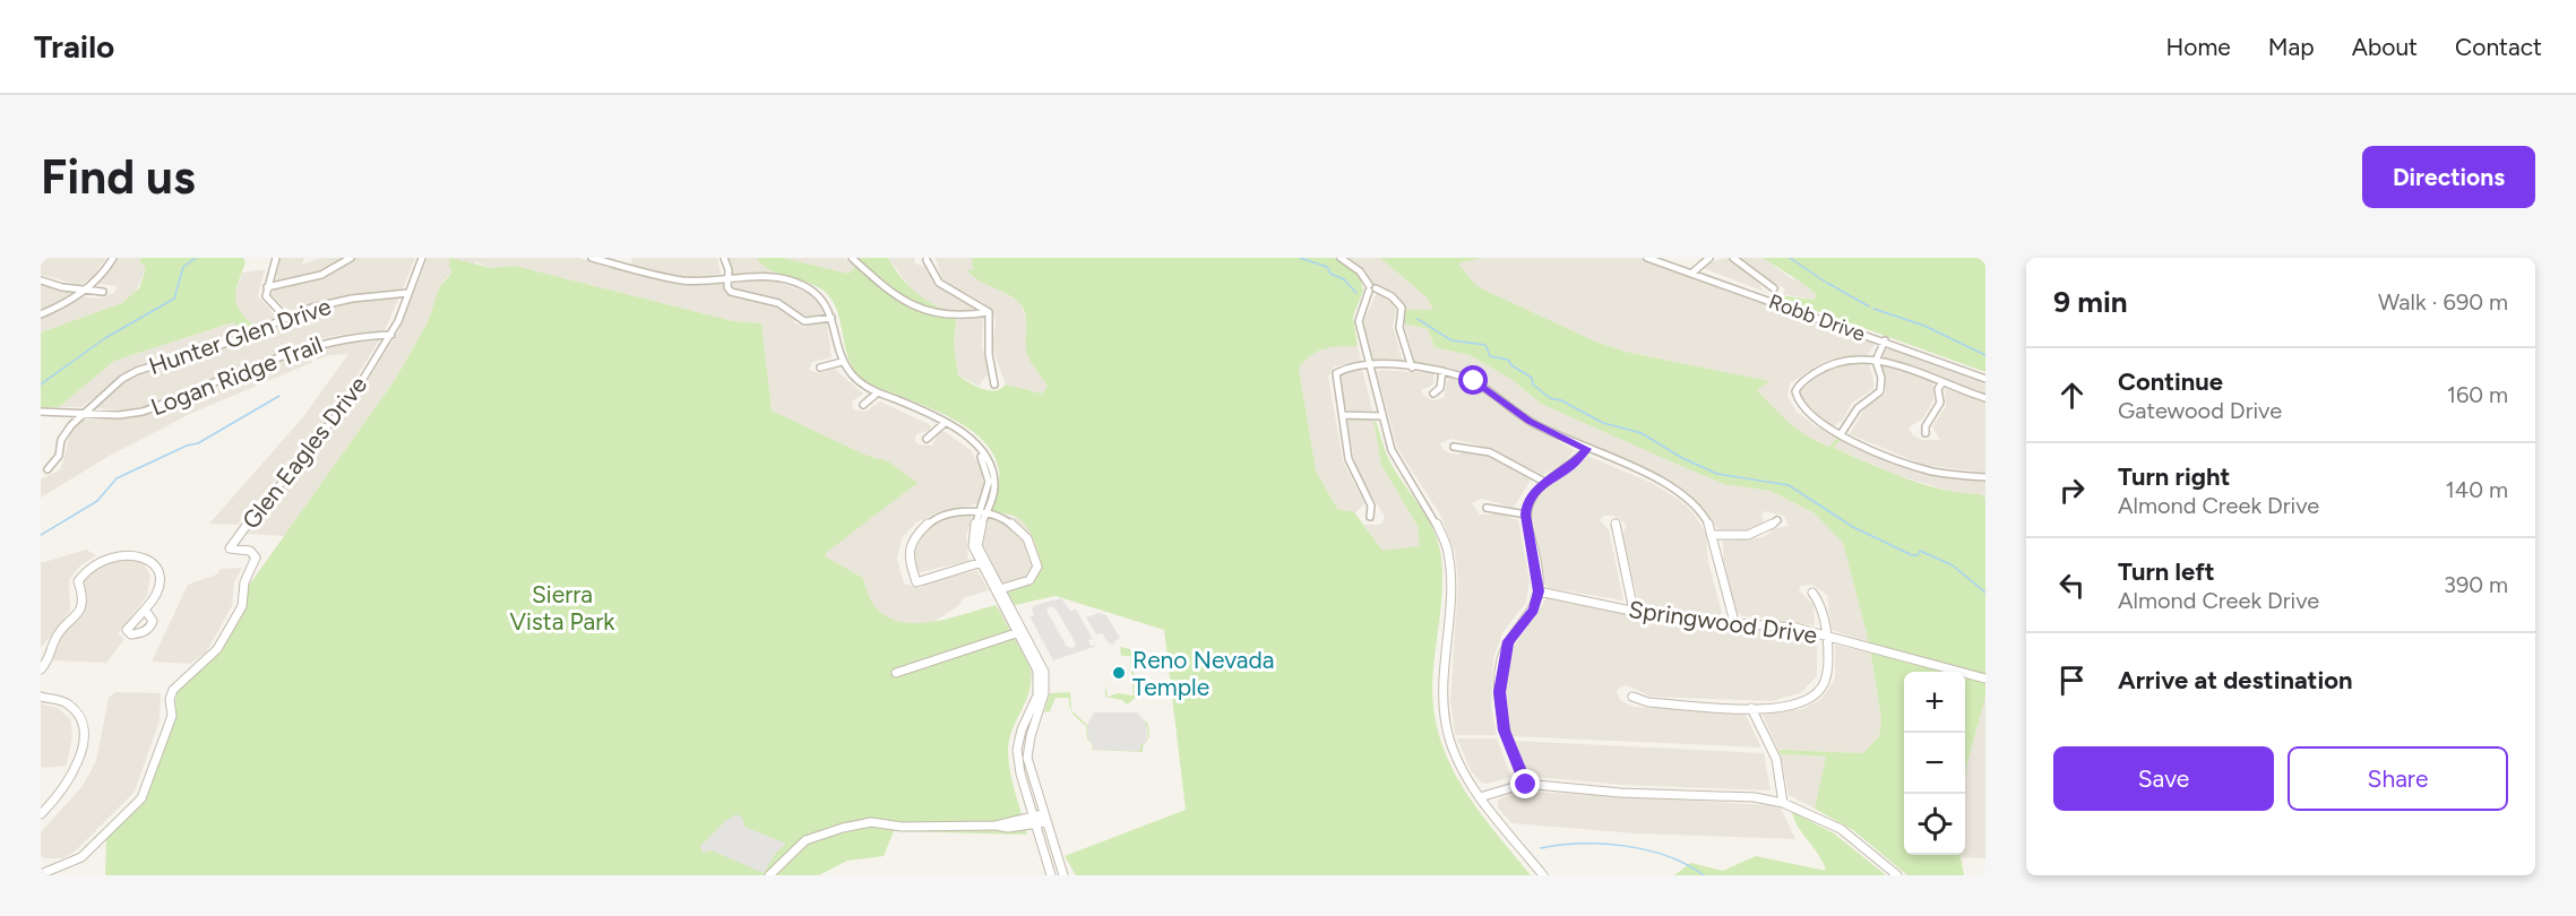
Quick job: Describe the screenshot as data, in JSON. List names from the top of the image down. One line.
{"streets":{"street":["Robb Drive","Hunter Glen Drive","Logan Ridge Trail","Glen Eagles Drive","Springwood Drive"]},"crossings":[["Hunter Glen Drive","Logan Ridge Trail"],["Hunter Glen Drive","Glen Eagles Drive"],["Logan Ridge Trail","Glen Eagles Drive"]],"parks":["Sierra Vista Park"],"places":["Reno Nevada Temple"],"page":{"header":"Trailo","nav":["Home","Map","About","Contact"],"buttons":["Directions",["Save","Share"]],"title":"Find us","heading":["9 min","Walk · 690 m"],"list":[["Continue","Gatewood Drive","160 m"],["Turn right","Almond Creek Drive","140 m"],["Turn left","Almond Creek Drive","390 m"],"Arrive at destination"],"map_buttons":["+","−"]}}
